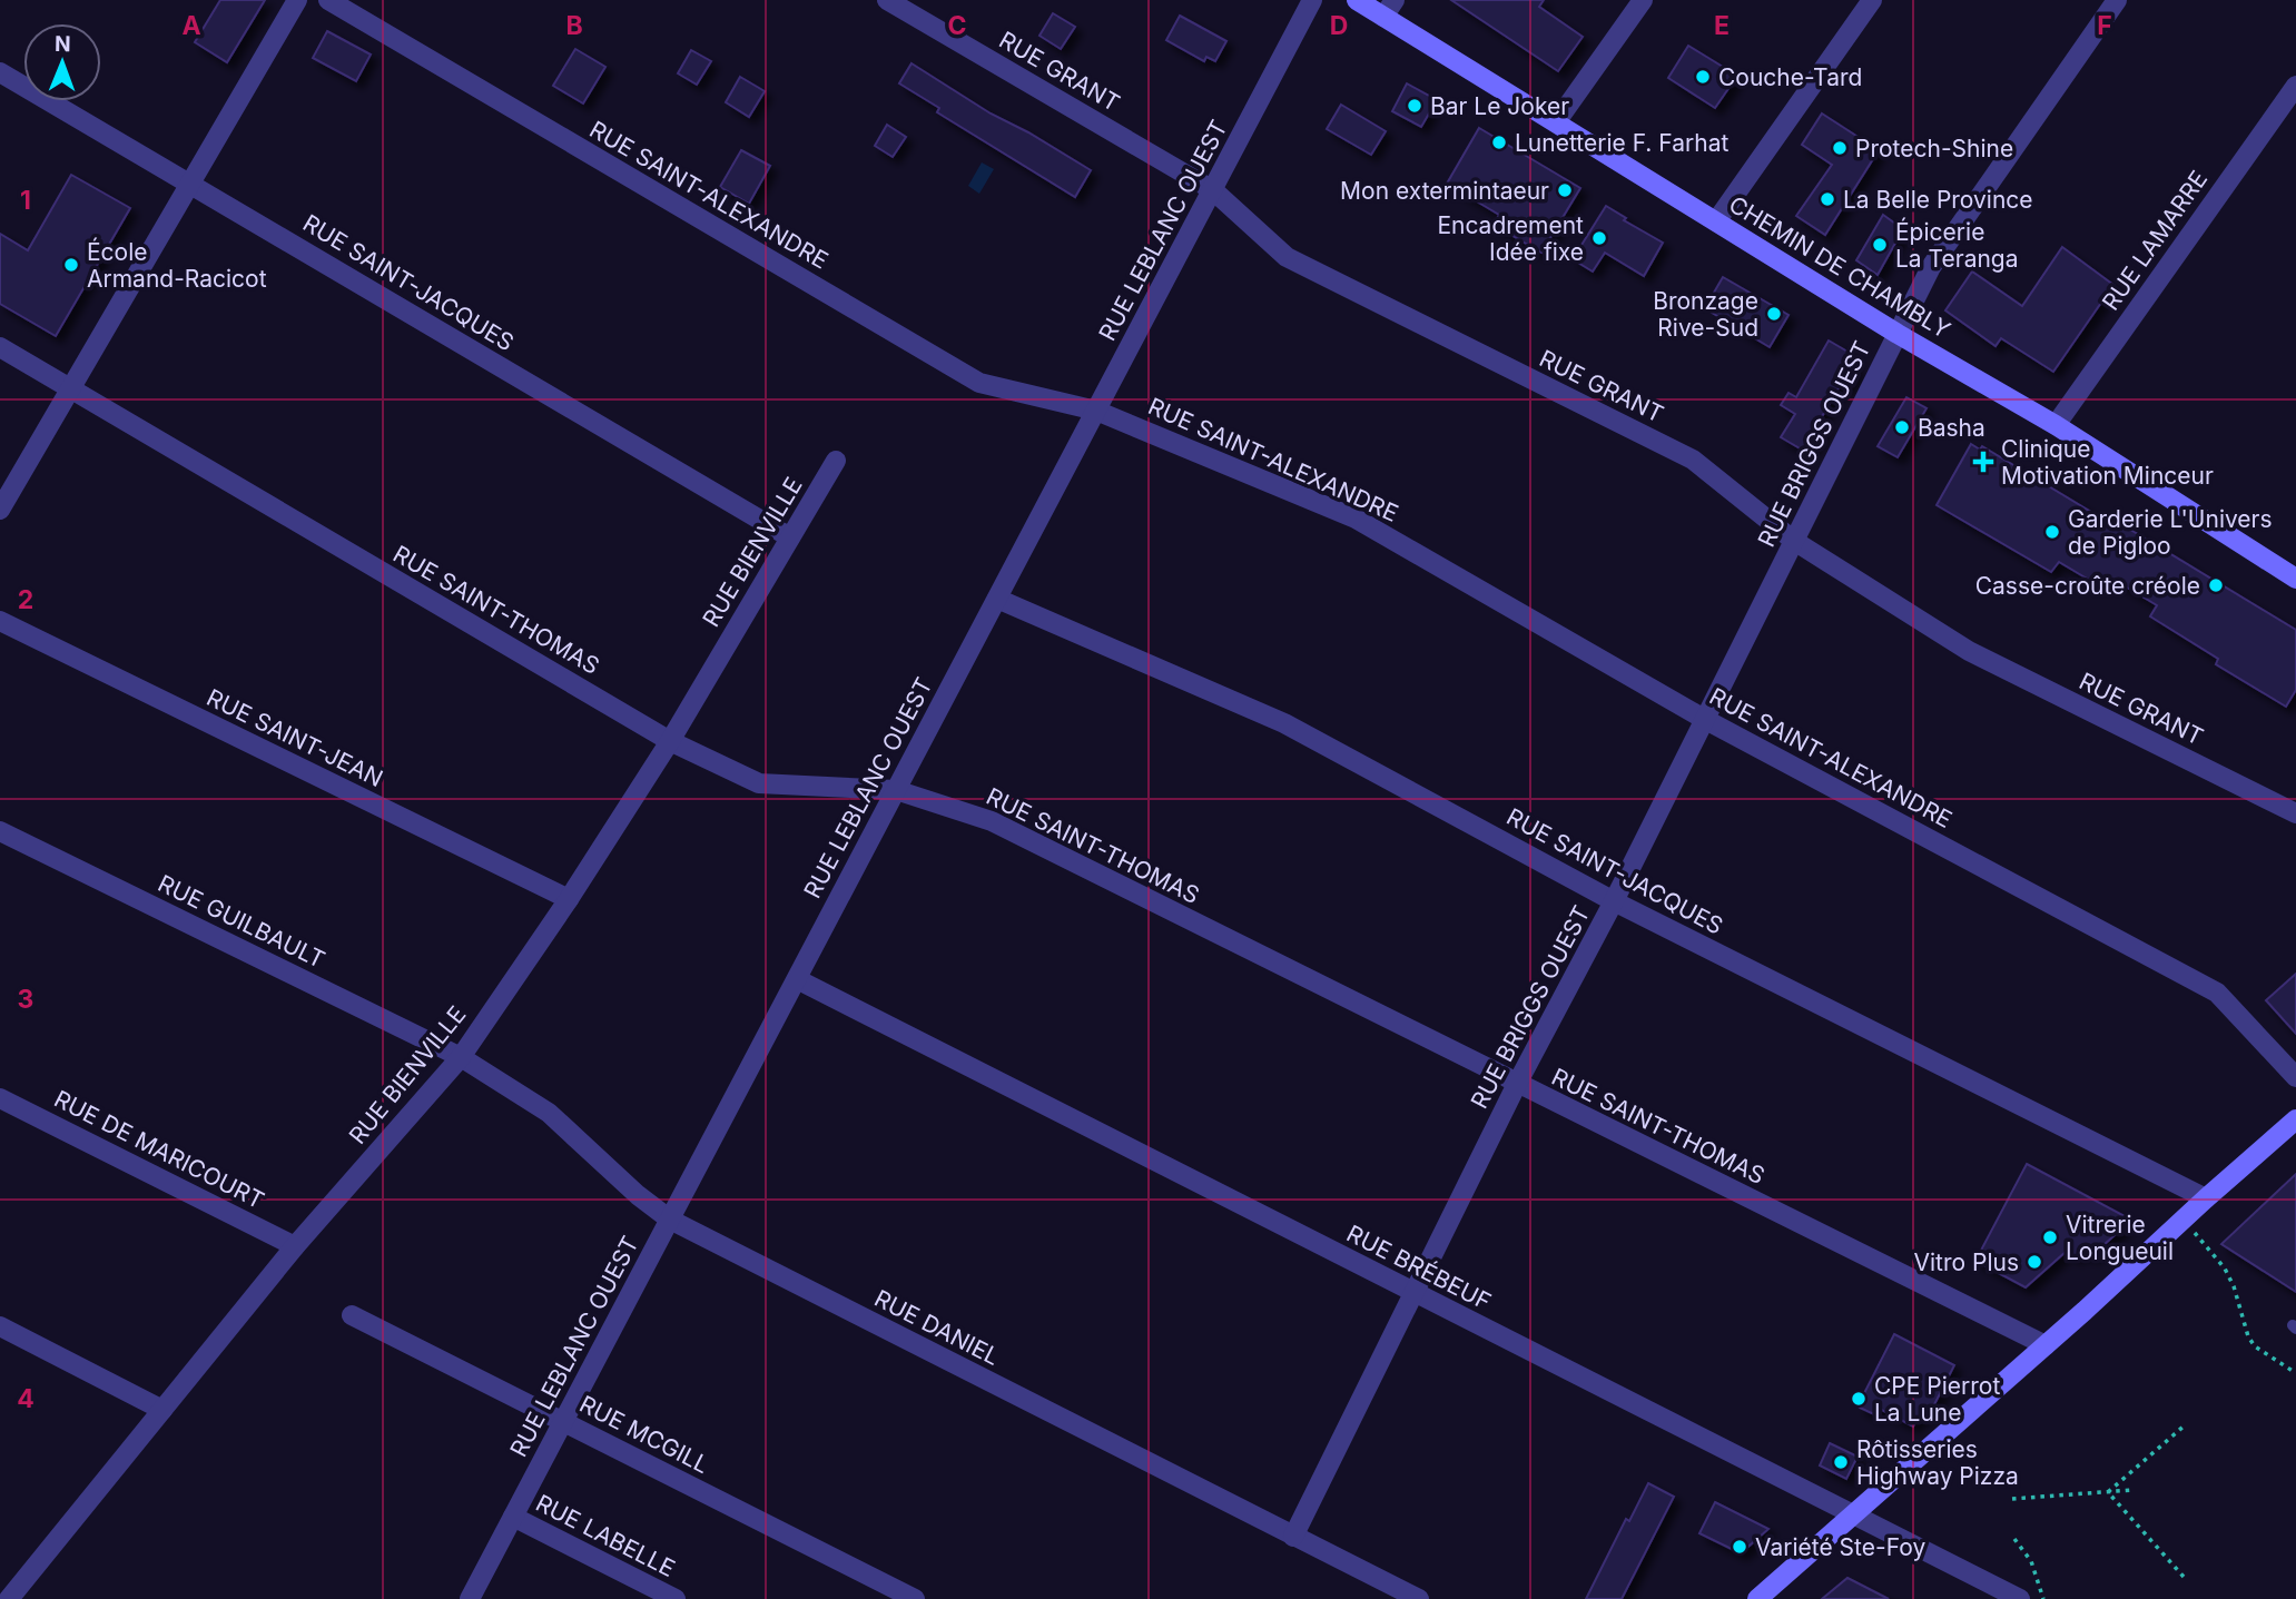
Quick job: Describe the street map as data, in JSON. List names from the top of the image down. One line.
{"streets":{"main road":["CHEMIN DE CHAMBLY"],"street":["RUE GRANT","RUE SAINT-ALEXANDRE","RUE LEBLANC OUEST","RUE LAMARRE","RUE SAINT-JACQUES","RUE BRIGGS OUEST","RUE BIENVILLE","RUE SAINT-THOMAS","RUE SAINT-JEAN","RUE GUILBAULT","RUE DE MARICOURT","RUE BRÉBEUF","RUE DANIEL","RUE MCGILL","RUE LABELLE"]},"crossings":[["RUE GRANT","RUE LEBLANC OUEST"],["RUE GRANT","RUE BRIGGS OUEST"],["RUE SAINT-ALEXANDRE","RUE LEBLANC OUEST"],["RUE SAINT-ALEXANDRE","RUE BRIGGS OUEST"],["RUE LEBLANC OUEST","RUE SAINT-JACQUES"],["RUE LEBLANC OUEST","RUE SAINT-THOMAS"],["RUE LEBLANC OUEST","RUE BRÉBEUF"],["RUE LEBLANC OUEST","RUE DANIEL"],["RUE LEBLANC OUEST","RUE MCGILL"],["RUE LEBLANC OUEST","RUE LABELLE"],["RUE LAMARRE","CHEMIN DE CHAMBLY"],["CHEMIN DE CHAMBLY","RUE BRIGGS OUEST"],["RUE SAINT-JACQUES","RUE BRIGGS OUEST"],["RUE SAINT-JACQUES","RUE BIENVILLE"],["RUE BRIGGS OUEST","RUE SAINT-THOMAS"],["RUE BRIGGS OUEST","RUE BRÉBEUF"],["RUE BRIGGS OUEST","RUE DANIEL"],["RUE BIENVILLE","RUE SAINT-THOMAS"],["RUE BIENVILLE","RUE SAINT-JEAN"],["RUE BIENVILLE","RUE GUILBAULT"],["RUE BIENVILLE","RUE DE MARICOURT"],["RUE BIENVILLE","RUE DANIEL"],["RUE GUILBAULT","RUE DANIEL"]],"places":{"other":["Couche-Tard","Bar Le Joker","Lunetterie F. Farhat","Protech-Shine","Mon extermintaeur","La Belle Province","Encadrement Idée fixe","Épicerie La Teranga","École Armand-Racicot","Bronzage Rive-Sud","Basha","Garderie L'Univers de Pigloo","Casse-croûte créole","Vitrerie Longueuil","Vitro Plus","CPE Pierrot La Lune","Rôtisseries Highway Pizza","Variété Ste-Foy"],"health":["Clinique Motivation Minceur"]},"north":"top","grid":{"columns":["A","B","C","D","E","F"],"rows":["1","2","3","4"]}}
